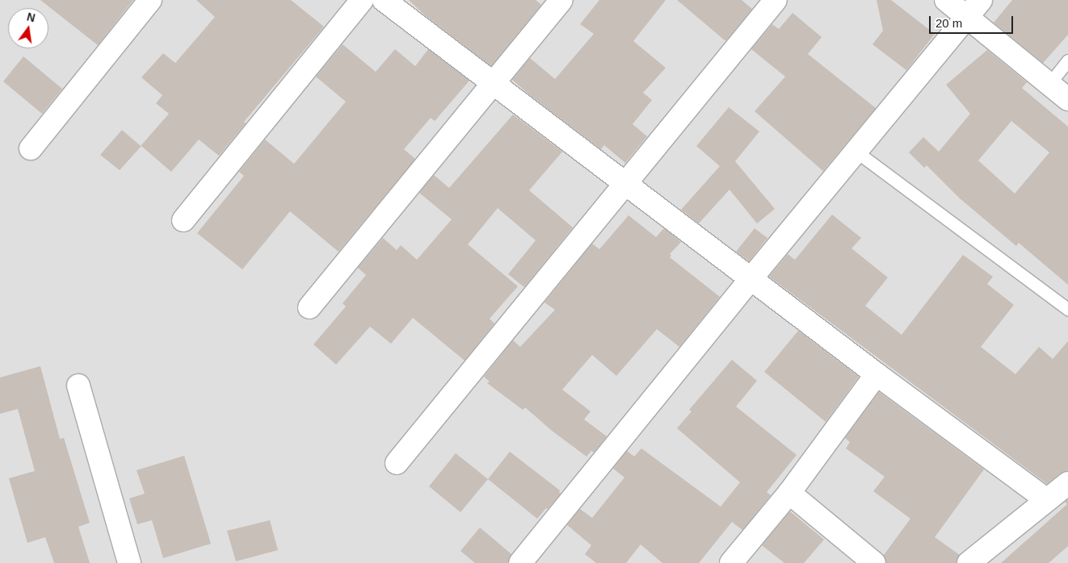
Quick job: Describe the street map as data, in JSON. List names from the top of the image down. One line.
{"scale_bar":"20 m","north":"top"}
